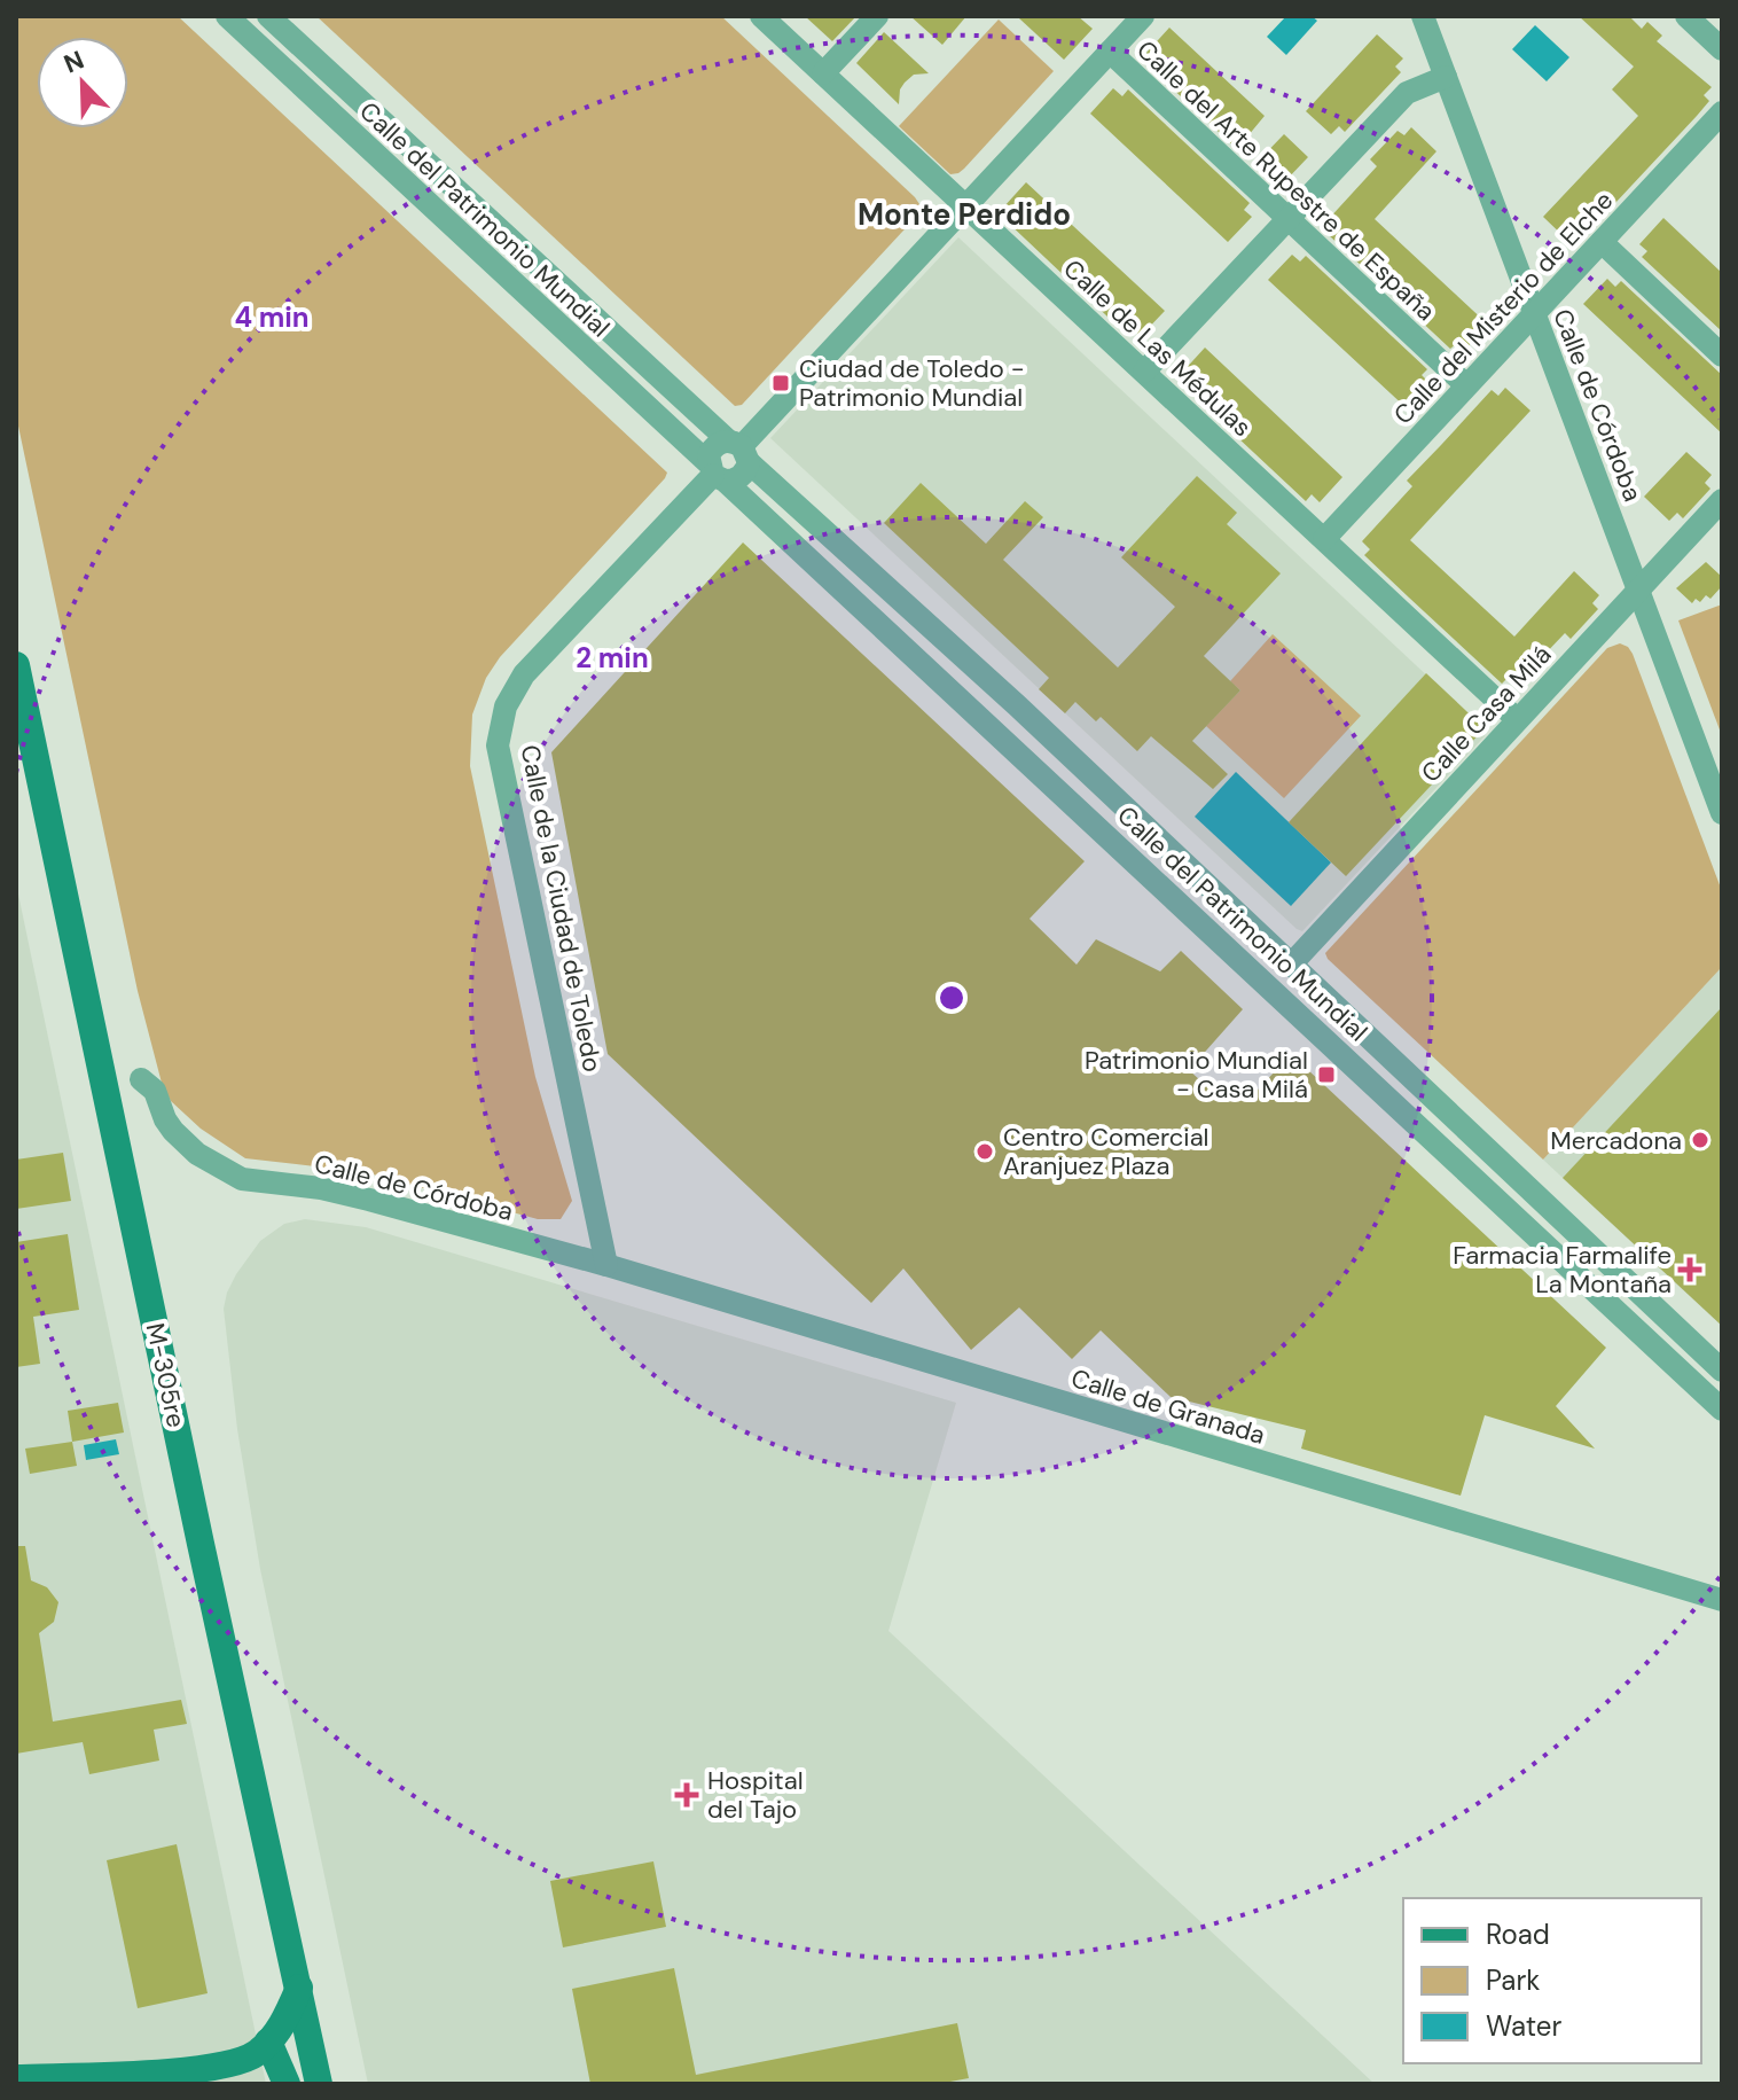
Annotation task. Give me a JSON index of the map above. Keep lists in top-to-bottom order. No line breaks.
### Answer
{"streets":{"main road":["M-305re"],"street":["Calle del Arte Rupestre de España","Calle del Patrimonio Mundial","Calle del Misterio de Elche","Calle de Las Médulas","Calle de Córdoba","Calle Casa Milá","Calle de la Ciudad de Toledo","Calle de Granada"]},"crossings":[["Calle del Arte Rupestre de España","Calle del Misterio de Elche"],["Calle del Patrimonio Mundial","Calle Casa Milá"],["Calle del Patrimonio Mundial","Calle de la Ciudad de Toledo"],["Calle del Misterio de Elche","Calle de Las Médulas"],["Calle del Misterio de Elche","Calle de Córdoba"],["Calle de Las Médulas","Calle Casa Milá"],["Calle de Córdoba","Calle Casa Milá"],["Calle de Córdoba","Calle de la Ciudad de Toledo"],["Calle de Córdoba","Calle de Granada"],["Calle de la Ciudad de Toledo","Calle de Granada"]],"districts":["Monte Perdido"],"places":{"transit":["Ciudad de Toledo - Patrimonio Mundial","Patrimonio Mundial - Casa Milá"],"other":["Mercadona","Centro Comercial Aranjuez Plaza"],"health":["Farmacia Farmalife La Montaña","Hospital del Tajo"]},"legend":["Road","Park","Water"],"north":"top left","rings":["4 min","2 min"]}
